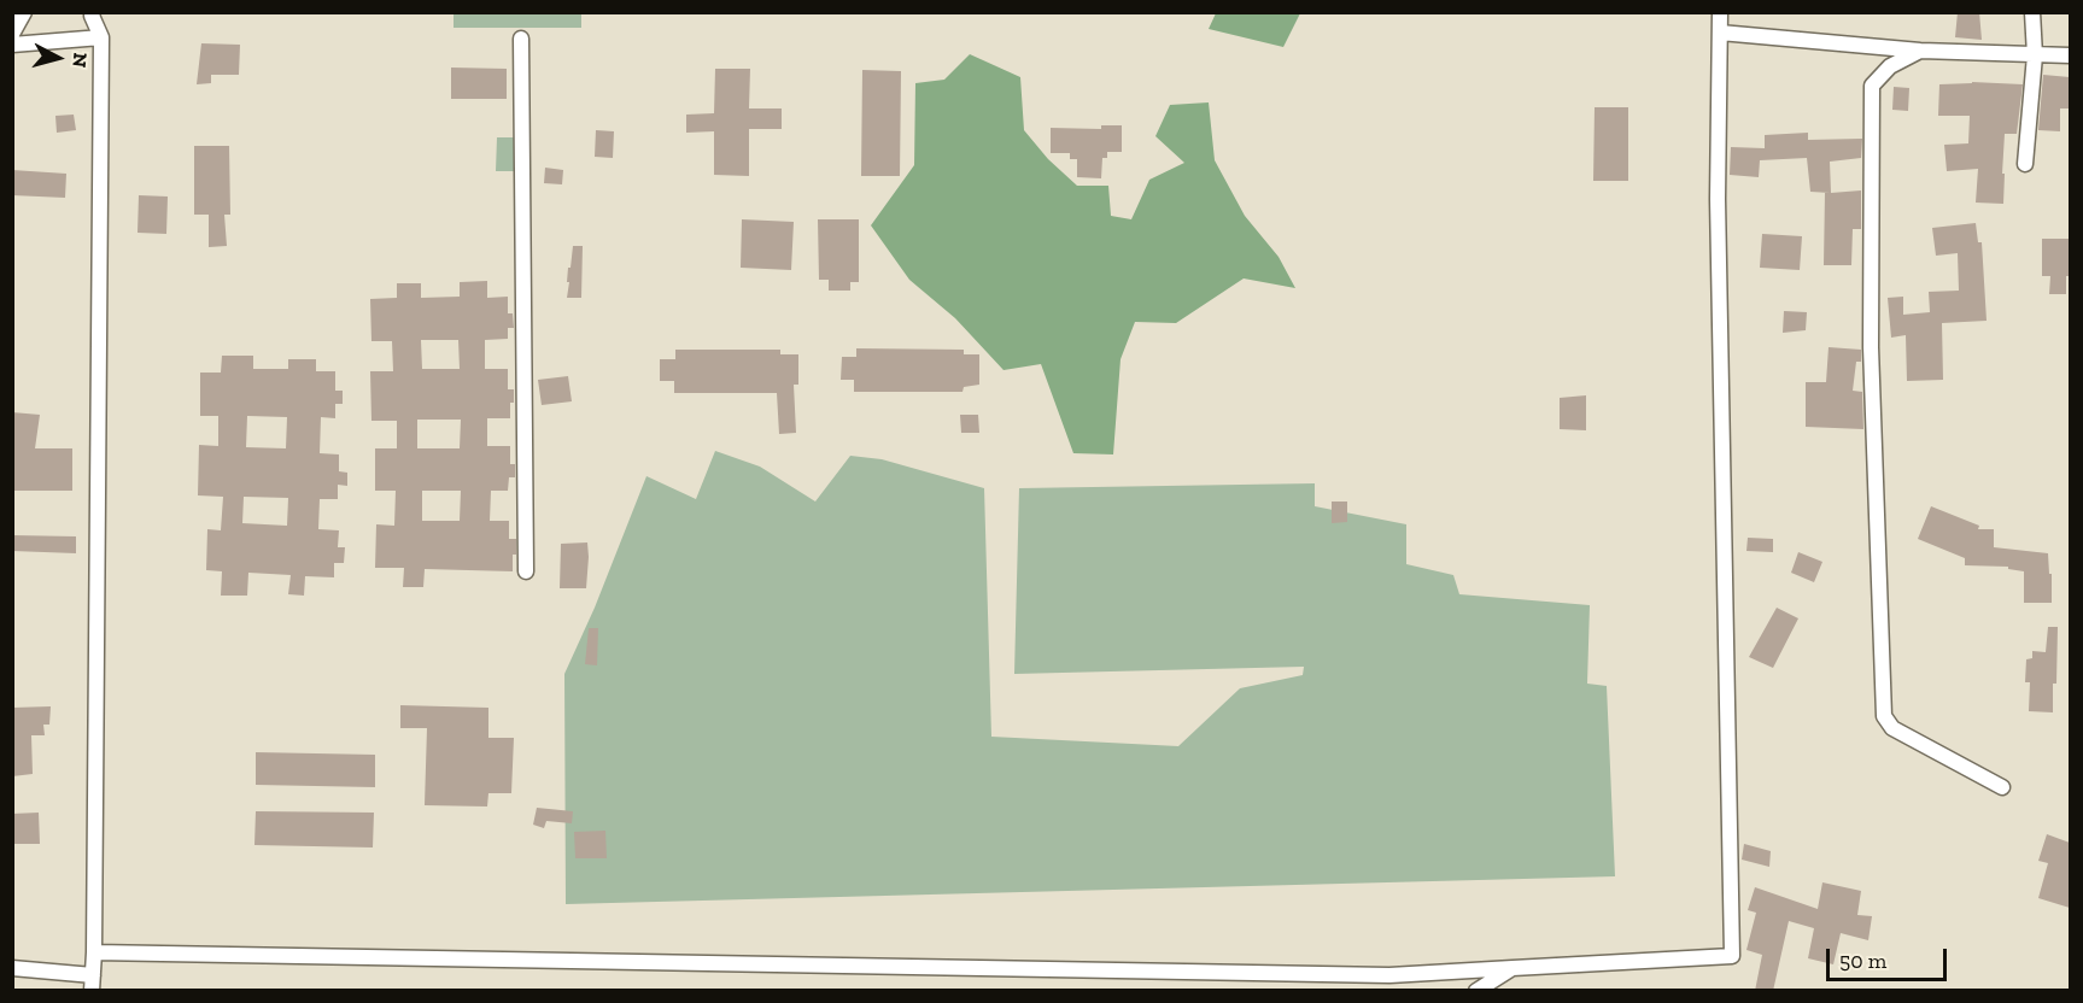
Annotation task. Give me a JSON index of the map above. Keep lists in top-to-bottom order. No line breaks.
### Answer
{"scale_bar":"50 m","north":"right"}
